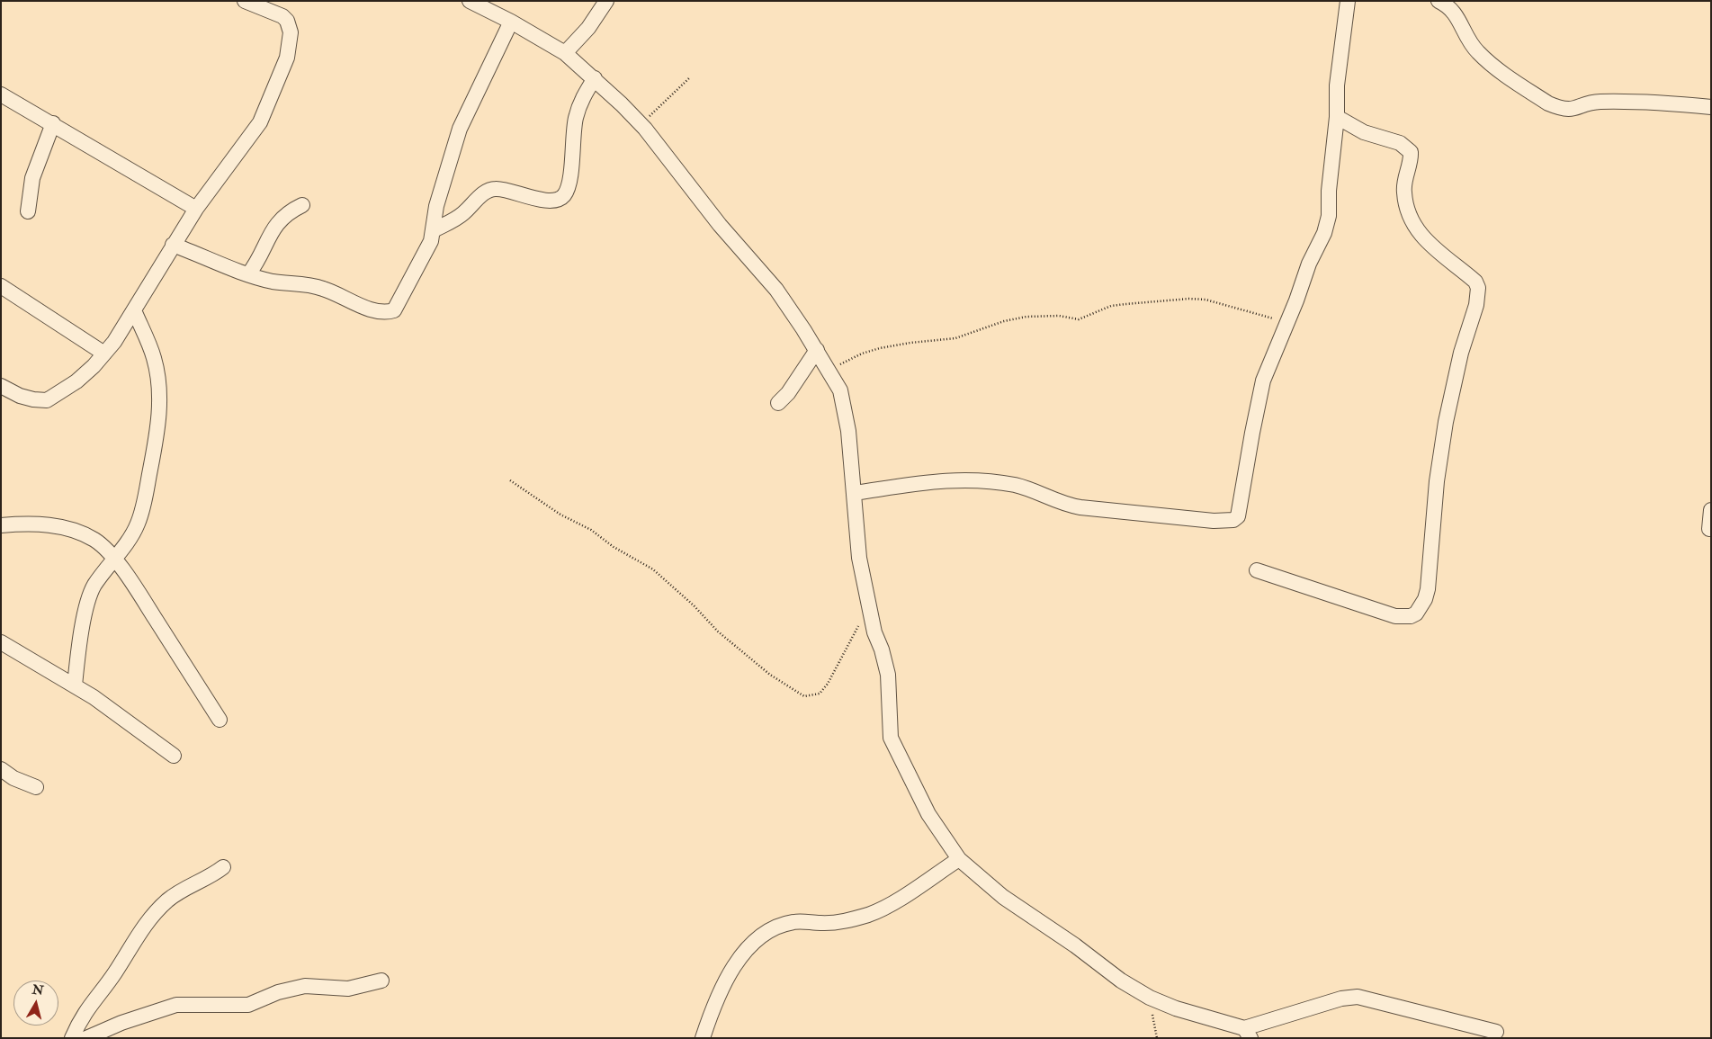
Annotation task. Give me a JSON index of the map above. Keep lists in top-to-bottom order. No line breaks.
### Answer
{"north":"top"}
